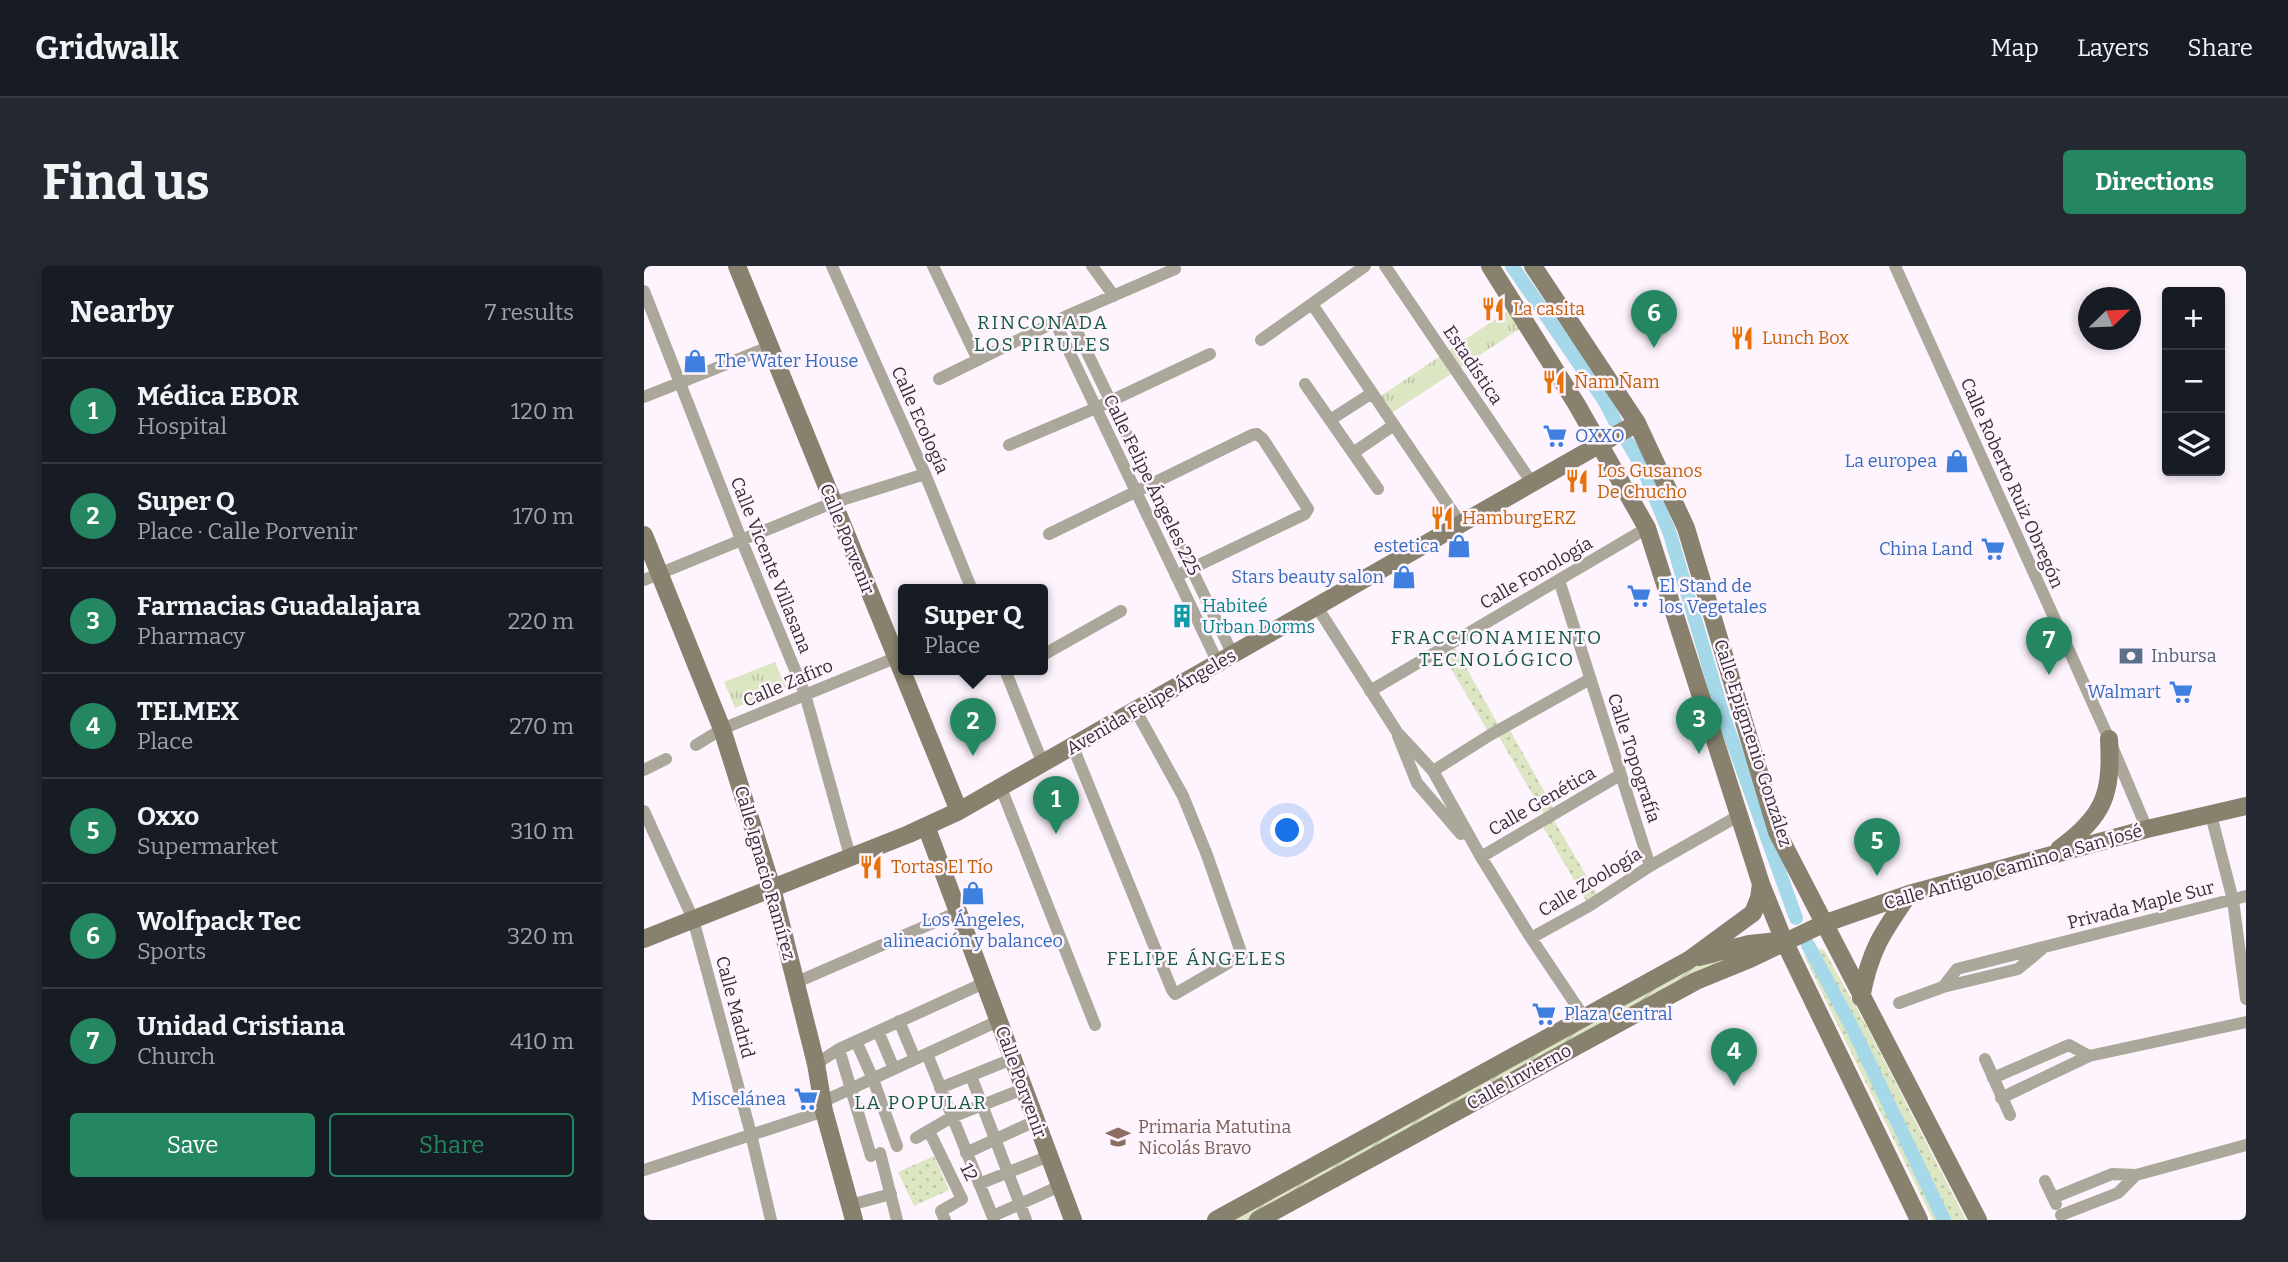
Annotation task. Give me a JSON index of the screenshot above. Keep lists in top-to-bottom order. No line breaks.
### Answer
{"streets":{"street":["Estadística","Calle Ecología","Calle Roberto Ruiz Obregón","Calle Felipe Ángeles 225","Calle Porvenir","Calle Vicente Villasana","Calle Fonología","Calle Zafiro","Avenida Felipe Ángeles","Calle Epigmenio González","Calle Topografía","Calle Genética","Calle Antiguo Camino a San José","Calle Ignacio Ramírez","Calle Zoología","Privada Maple Sur","Calle Madrid","Calle Invierno","12"]},"crossings":[["Estadística","Avenida Felipe Ángeles"],["Calle Roberto Ruiz Obregón","Calle Antiguo Camino a San José"],["Calle Felipe Ángeles 225","Avenida Felipe Ángeles"],["Calle Porvenir","Calle Zafiro"],["Calle Porvenir","Avenida Felipe Ángeles"],["Calle Vicente Villasana","Calle Zafiro"],["Calle Vicente Villasana","Avenida Felipe Ángeles"],["Calle Fonología","Calle Epigmenio González"],["Calle Fonología","Calle Topografía"],["Calle Zafiro","Calle Ignacio Ramírez"],["Avenida Felipe Ángeles","Calle Epigmenio González"],["Avenida Felipe Ángeles","Calle Ignacio Ramírez"],["Avenida Felipe Ángeles","Calle Madrid"],["Calle Epigmenio González","Calle Antiguo Camino a San José"],["Calle Epigmenio González","Calle Zoología"],["Calle Epigmenio González","Calle Invierno"],["Calle Topografía","Calle Genética"],["Calle Topografía","Calle Zoología"],["Calle Antiguo Camino a San José","Calle Invierno"]],"districts":["RINCONADA LOS PIRULES","FRACCIONAMIENTO TECNOLÓGICO","FELIPE ÁNGELES","LA POPULAR"],"places":{"restaurant":["La casita","Lunch Box","Ñam Ñam","Los Gusanos De Chucho","HamburgERZ","Tortas El Tío"],"shop":["The Water House","La europea","estetica","Stars beauty salon","Los Ángeles, alineación y balanceo"],"supermarket":["OXXO","China Land","El Stand de los Vegetales","Walmart","Plaza Central","Miscelánea"],"building":["Habiteé Urban Dorms"],"bank":["Inbursa"],"school or university":["Primaria Matutina Nicolás Bravo"]},"north":"top right","page":{"header":"Gridwalk","nav":["Map","Layers","Share"],"buttons":["Directions",["Save","Share"]],"title":"Find us","heading":["Nearby","7 results"],"map_buttons":["+","−"],"pins":["6","7","3","2","1","5","4"],"list":[{"mark":"1","name":"Médica EBOR","note":"Hospital","value":"120 m"},{"mark":"2","name":"Super Q","note":"Place · Calle Porvenir","value":"170 m"},{"mark":"3","name":"Farmacias Guadalajara","note":"Pharmacy","value":"220 m"},{"mark":"4","name":"TELMEX","note":"Place","value":"270 m"},{"mark":"5","name":"Oxxo","note":"Supermarket","value":"310 m"},{"mark":"6","name":"Wolfpack Tec","note":"Sports","value":"320 m"},{"mark":"7","name":"Unidad Cristiana","note":"Church","value":"410 m"}],"popup":["Super Q","Place"]}}
